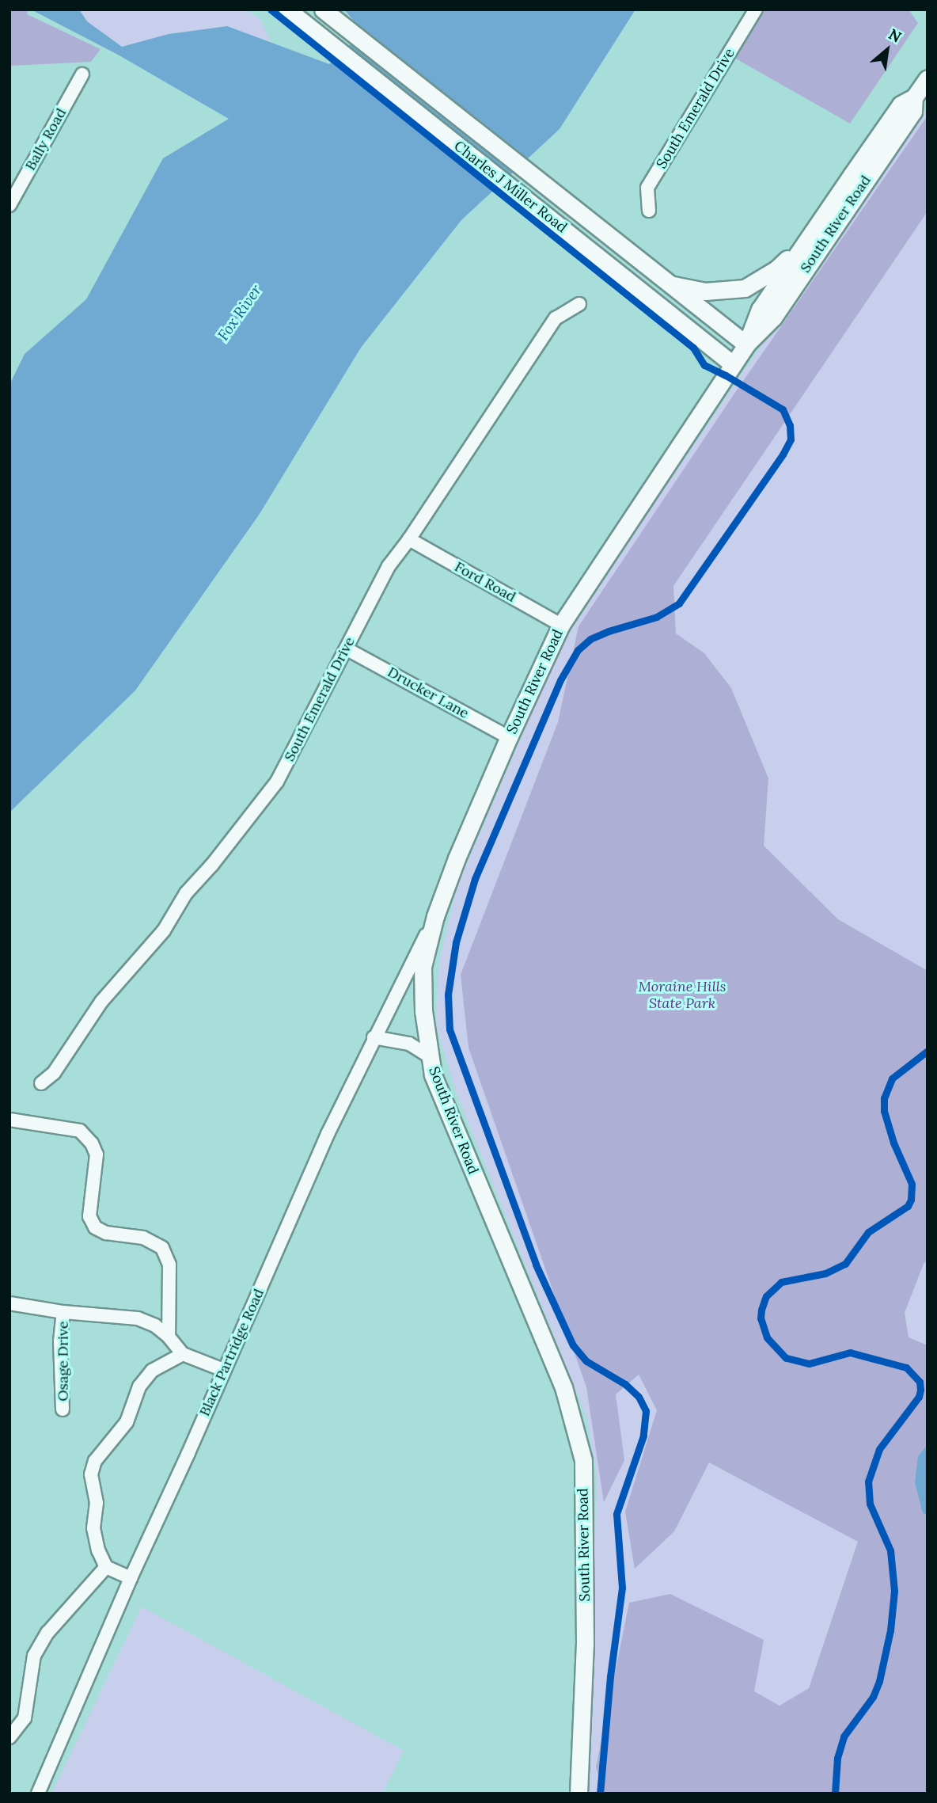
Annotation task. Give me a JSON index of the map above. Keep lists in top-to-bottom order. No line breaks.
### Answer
{"streets":{"street":["South Emerald Drive","Bally Road","Charles J Miller Road","South River Road","Ford Road","Drucker Lane","Black Partridge Road","Osage Drive"]},"crossings":[["South Emerald Drive","Ford Road"],["South Emerald Drive","Drucker Lane"],["Charles J Miller Road","South River Road"],["South River Road","Ford Road"],["South River Road","Drucker Lane"],["South River Road","Black Partridge Road"]],"water":["Fox River"],"parks":["Moraine Hills State Park"],"north":"top right"}
